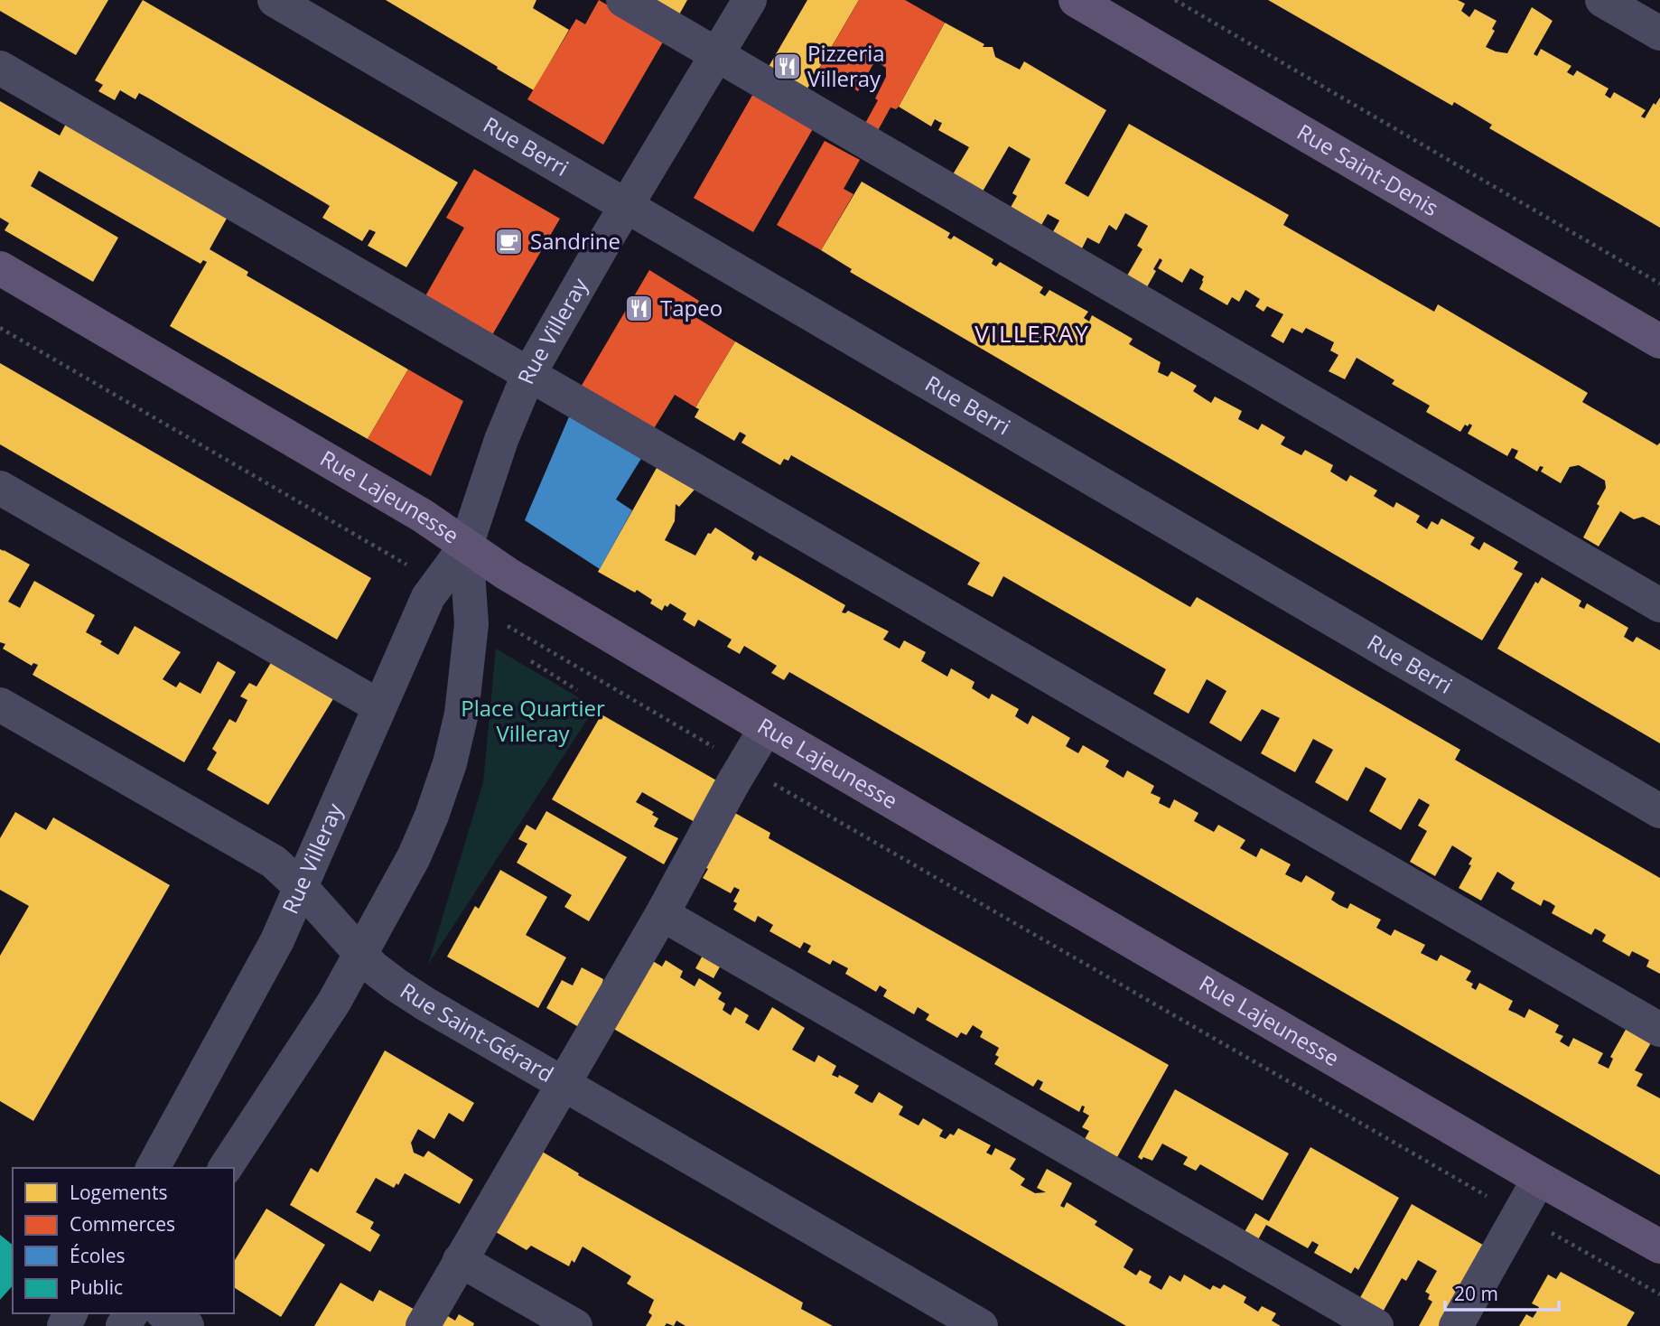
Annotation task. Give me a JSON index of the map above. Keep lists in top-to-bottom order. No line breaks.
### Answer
{"streets":{"main road":["Rue Saint-Denis","Rue Lajeunesse"],"street":["Rue Berri","Rue Villeray","Rue Saint-Gérard"]},"crossings":[["Rue Berri","Rue Villeray"],["Rue Villeray","Rue Lajeunesse"],["Rue Villeray","Rue Saint-Gérard"]],"districts":["VILLERAY"],"parks":["Place Quartier Villeray"],"places":{"restaurant":["Pizzeria Villeray","Tapeo"],"cafe":["Sandrine"]},"legend":["Logements","Commerces","Écoles","Public"],"scale_bar":"20 m"}
